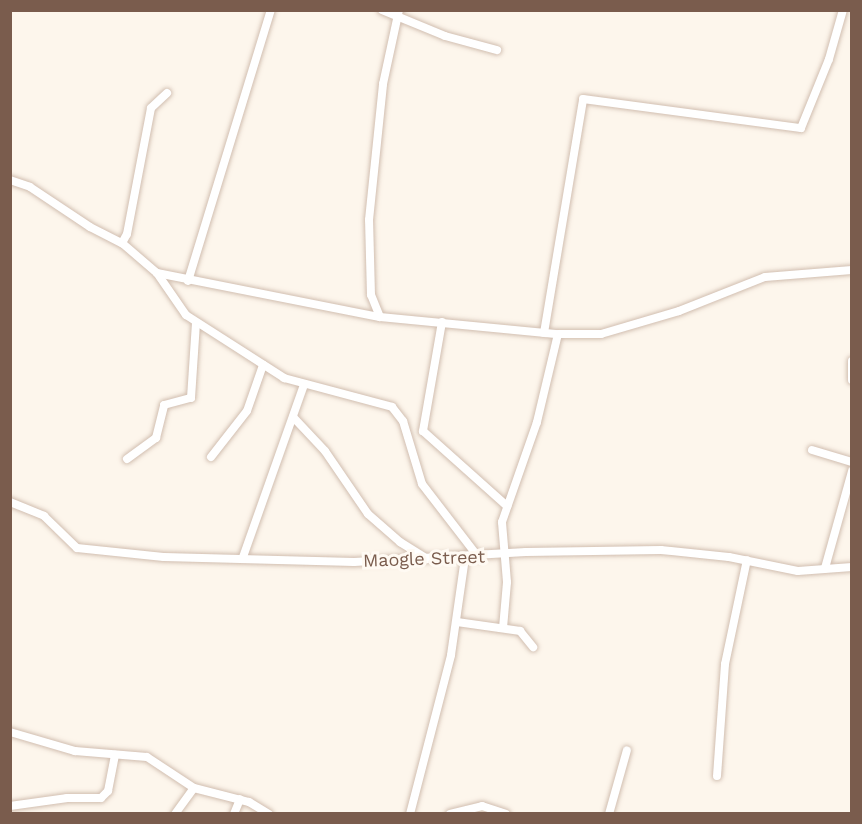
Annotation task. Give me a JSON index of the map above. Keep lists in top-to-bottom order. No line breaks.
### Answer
{"streets":{"street":["Maogle Street"]}}
